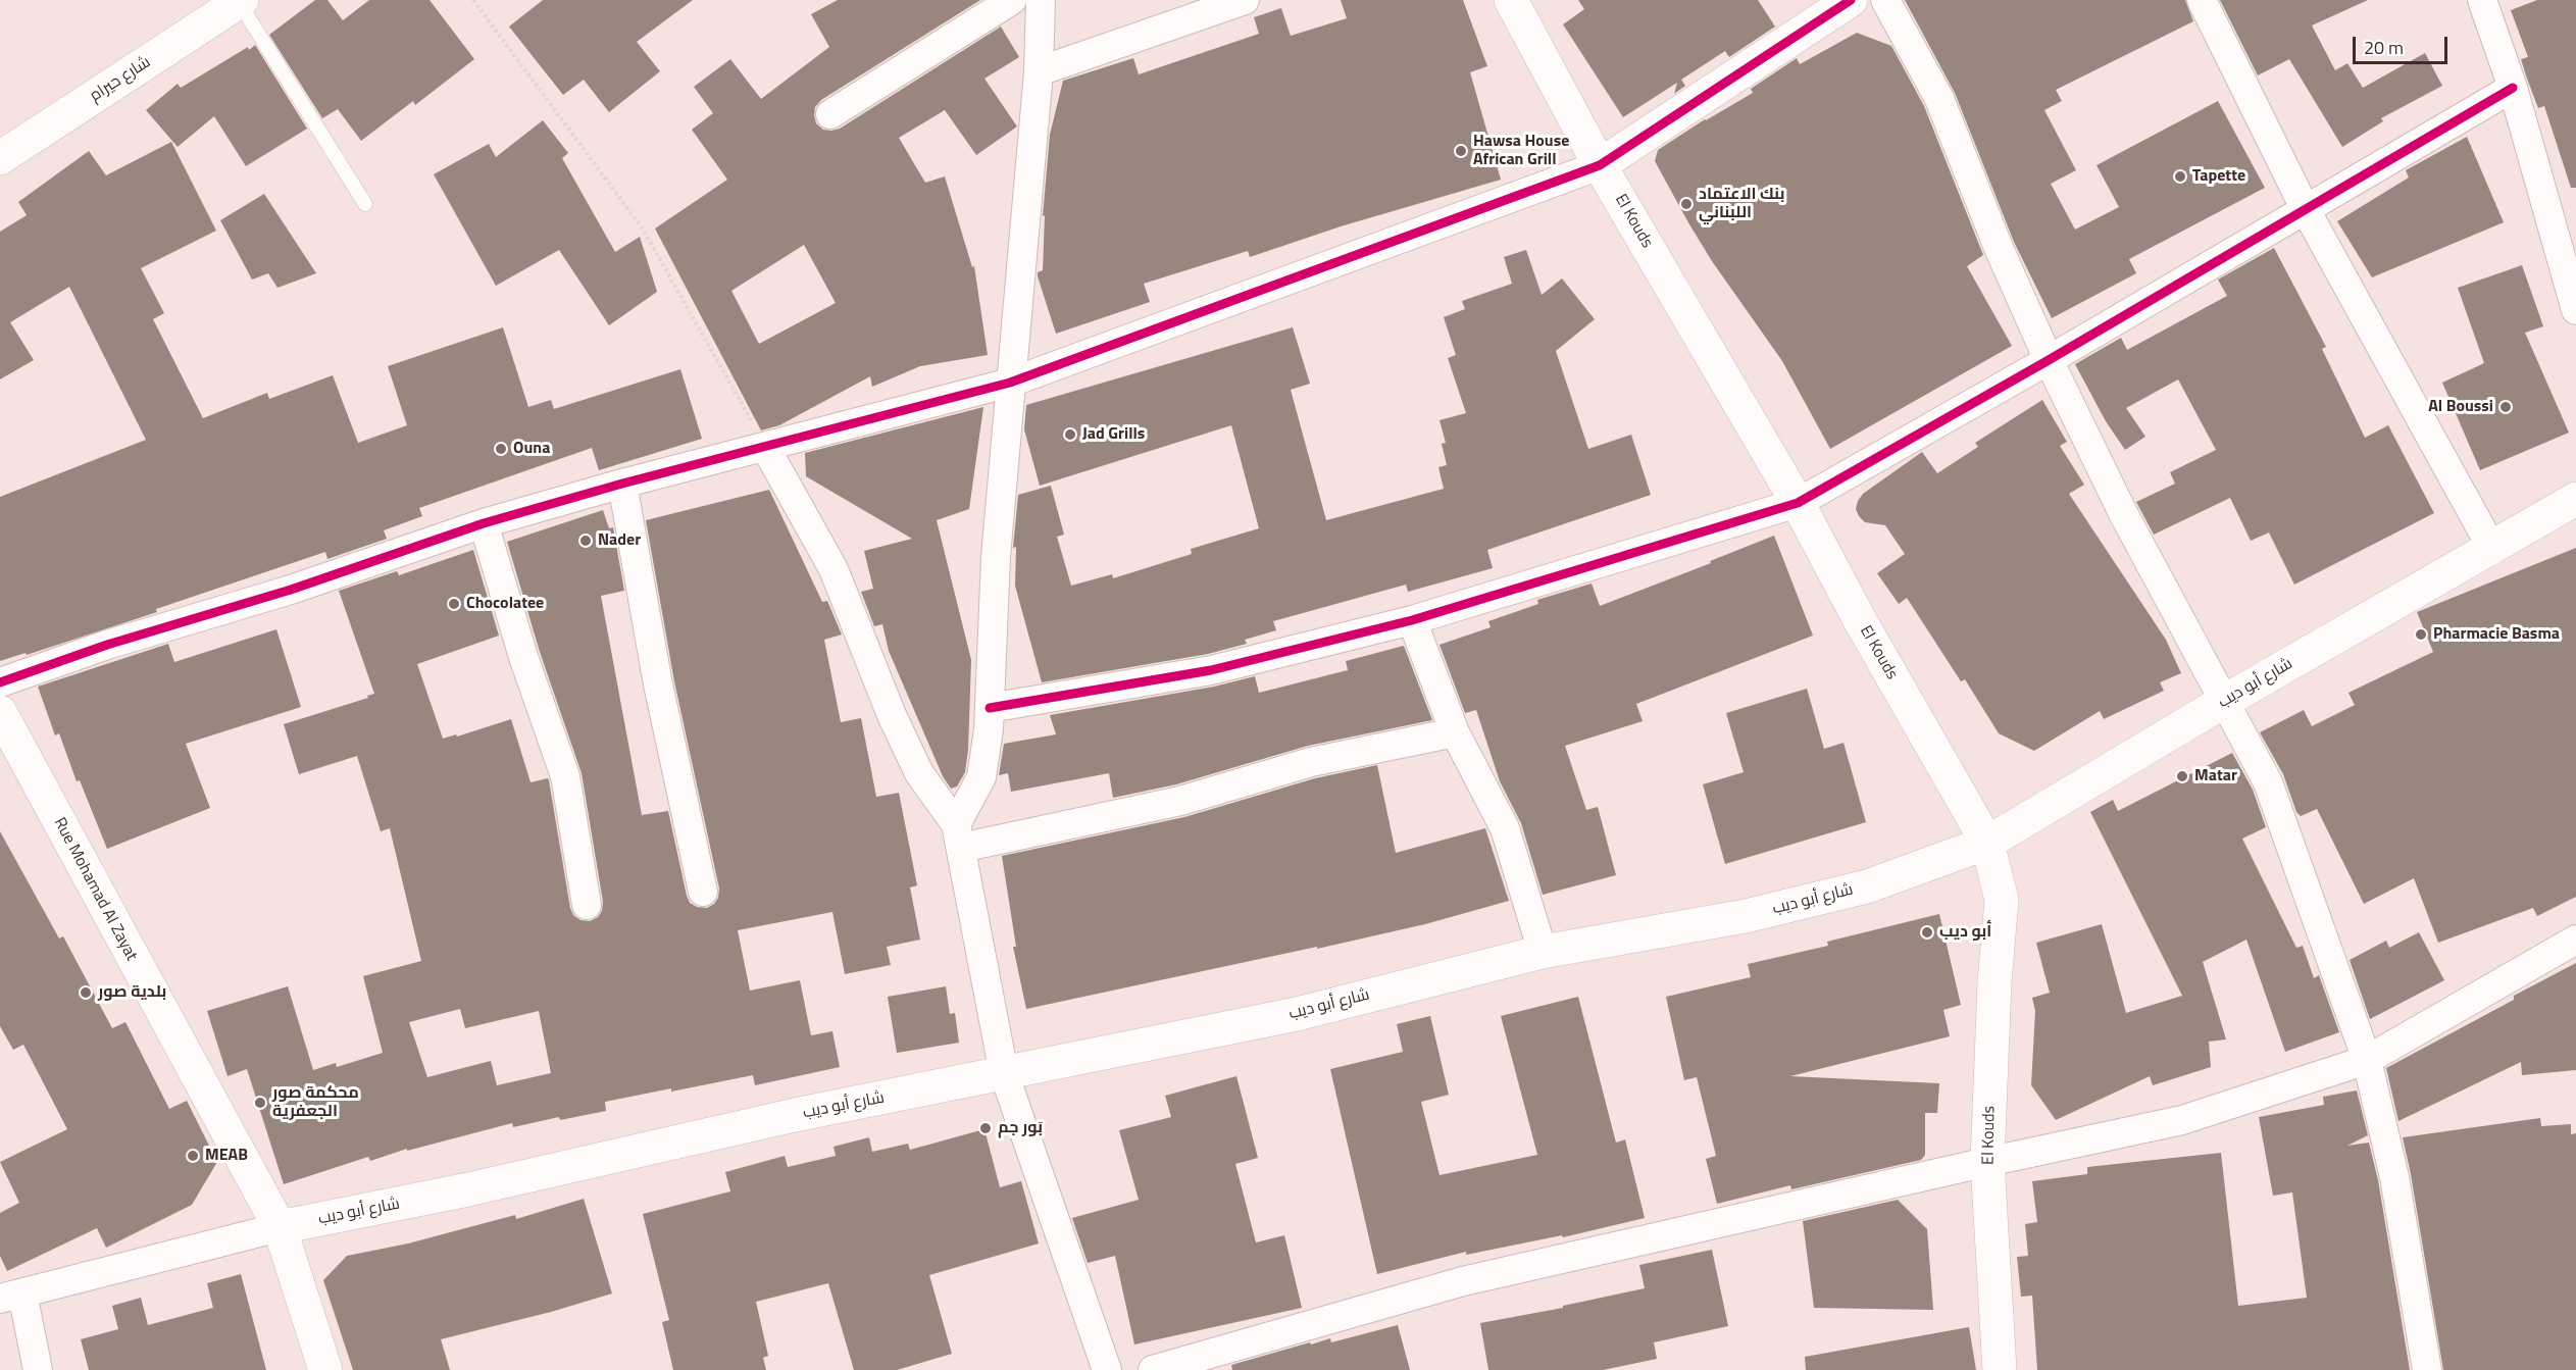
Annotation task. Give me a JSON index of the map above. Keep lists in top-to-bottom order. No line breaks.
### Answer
{"streets":{"main road":["شارع حيرام","El Kouds","شارع أبو ديب","Rue Mohamad Al Zayat"]},"crossings":[["El Kouds","شارع أبو ديب"],["شارع أبو ديب","Rue Mohamad Al Zayat"]],"places":["Hawsa House African Grill","Tapette","بنك الاعتماد اللبناني","Al Boussi","Jad Grills","Ouna","Nader","Chocolatee","Pharmacie Basma","Matar","أبو ديب","بلدية صور","محكمة صور الجعفرية","بَور جم","MEAB"],"scale_bar":"20 m"}
